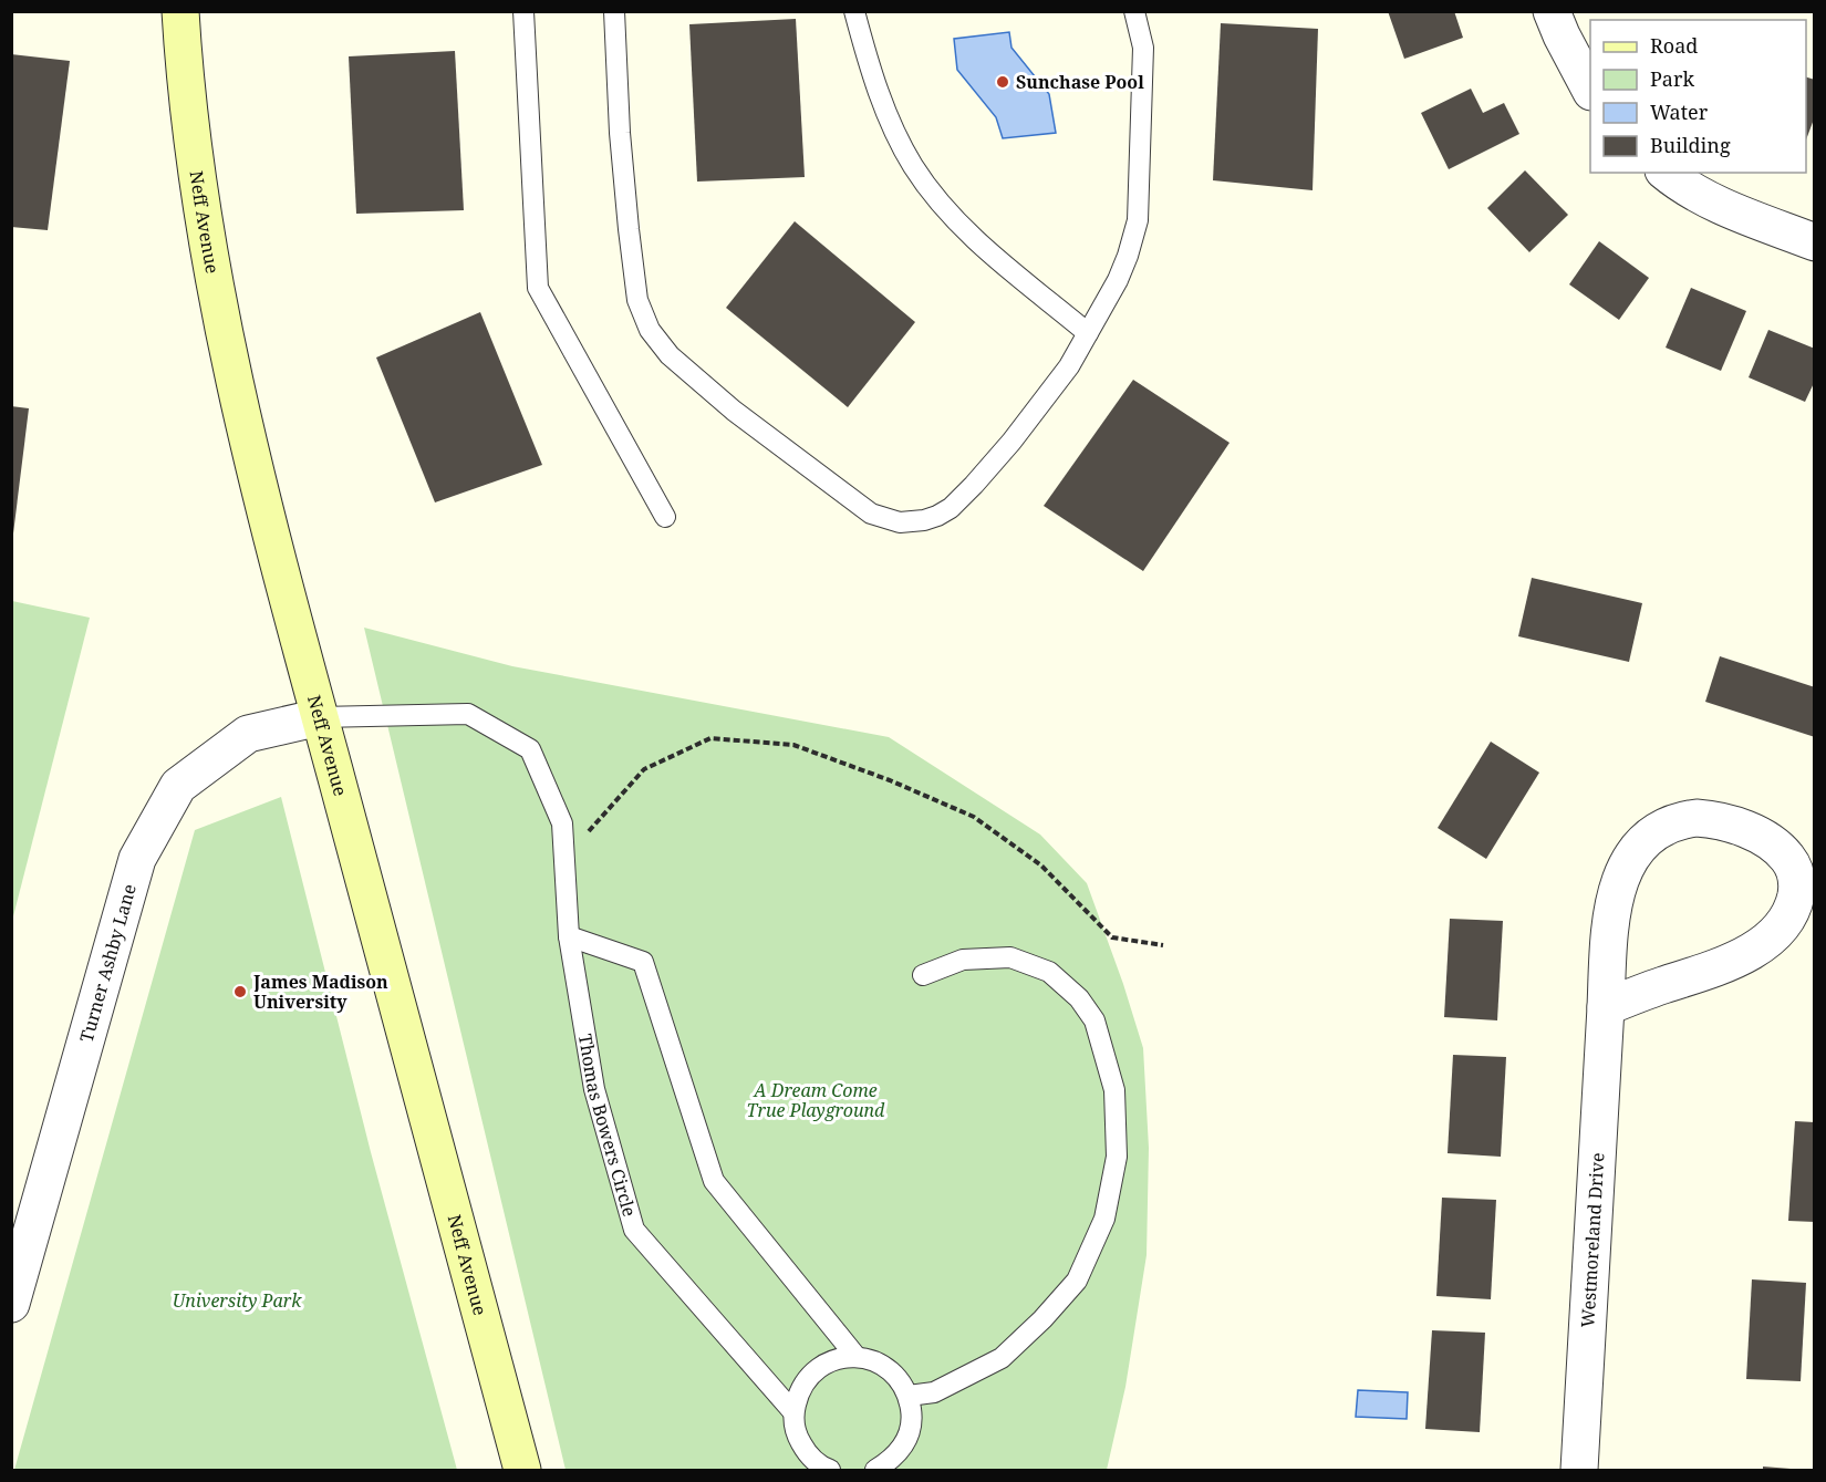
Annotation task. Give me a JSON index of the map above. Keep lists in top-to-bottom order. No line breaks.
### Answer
{"streets":{"main road":["Neff Avenue"],"street":["Turner Ashby Lane","Westmoreland Drive"],"lane":["Thomas Bowers Circle"]},"crossings":[["Neff Avenue","Turner Ashby Lane"],["Neff Avenue","Thomas Bowers Circle"],["Turner Ashby Lane","Thomas Bowers Circle"]],"parks":["A Dream Come True Playground","University Park"],"places":["Sunchase Pool","James Madison University"],"legend":["Road","Park","Water","Building"]}
